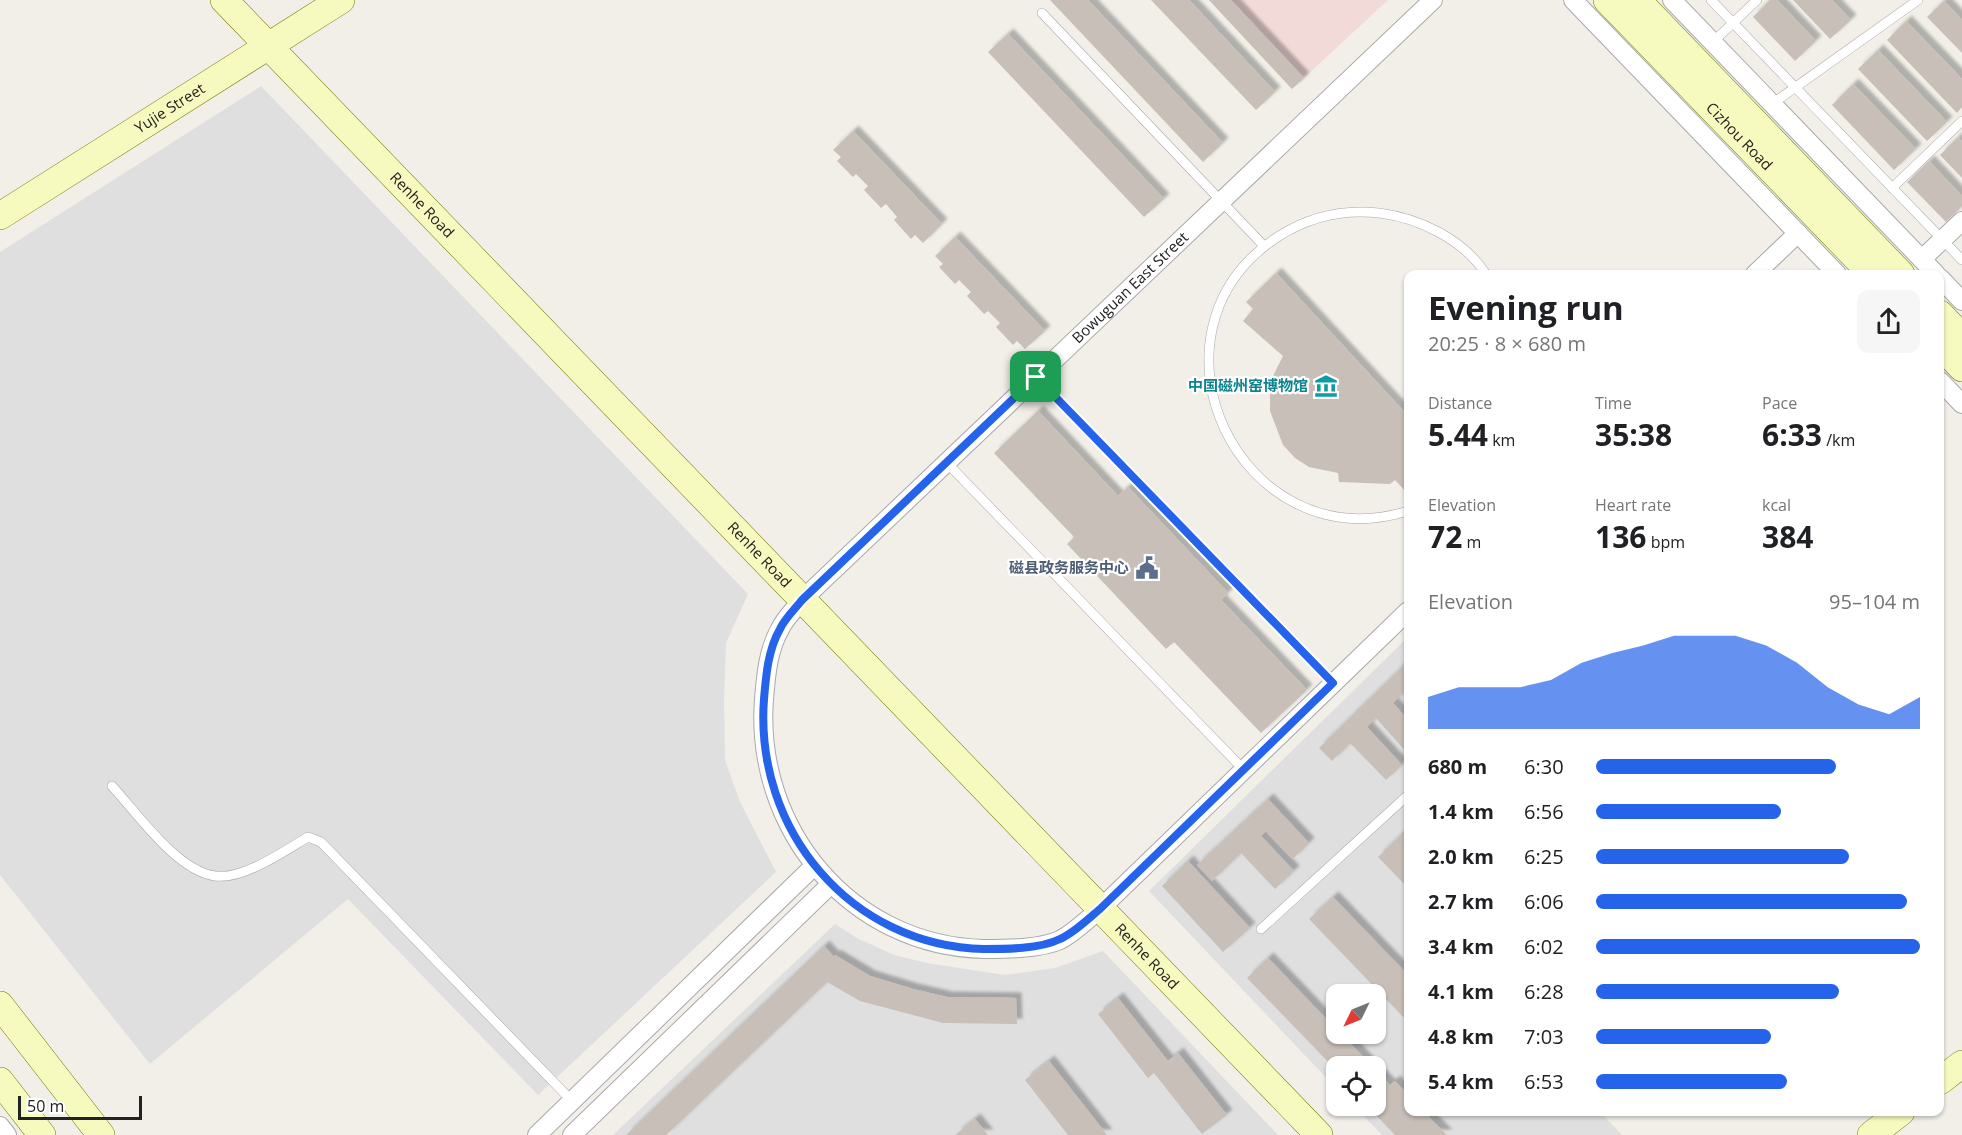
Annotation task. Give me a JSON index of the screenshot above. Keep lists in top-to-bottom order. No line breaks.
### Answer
{"streets":{"street":["Yujie Street","Cizhou Road","Renhe Road","Bowuguan East Street"]},"crossings":[["Yujie Street","Renhe Road"],["Renhe Road","Bowuguan East Street"]],"places":{"museum":["中国磁州窑博物馆"],"public building":["磁县政务服务中心"]},"scale_bar":"50 m","north":"bottom left","page":{"heading":["Evening run","20:25 · 8 × 680 m"],"stats":[["Distance","5.44 km"],["Time","35:38"],["Pace","6:33 /km"],["Elevation","72 m"],["Heart rate","136 bpm"],["kcal","384"]],"chart":["Elevation","95–104 m"],"list":[{"name":"680 m","note":"6:30"},{"name":"1.4 km","note":"6:56"},{"name":"2.0 km","note":"6:25"},{"name":"2.7 km","note":"6:06"},{"name":"3.4 km","note":"6:02"},{"name":"4.1 km","note":"6:28"},{"name":"4.8 km","note":"7:03"},{"name":"5.4 km","note":"6:53"}],"scale":"50 m"}}
